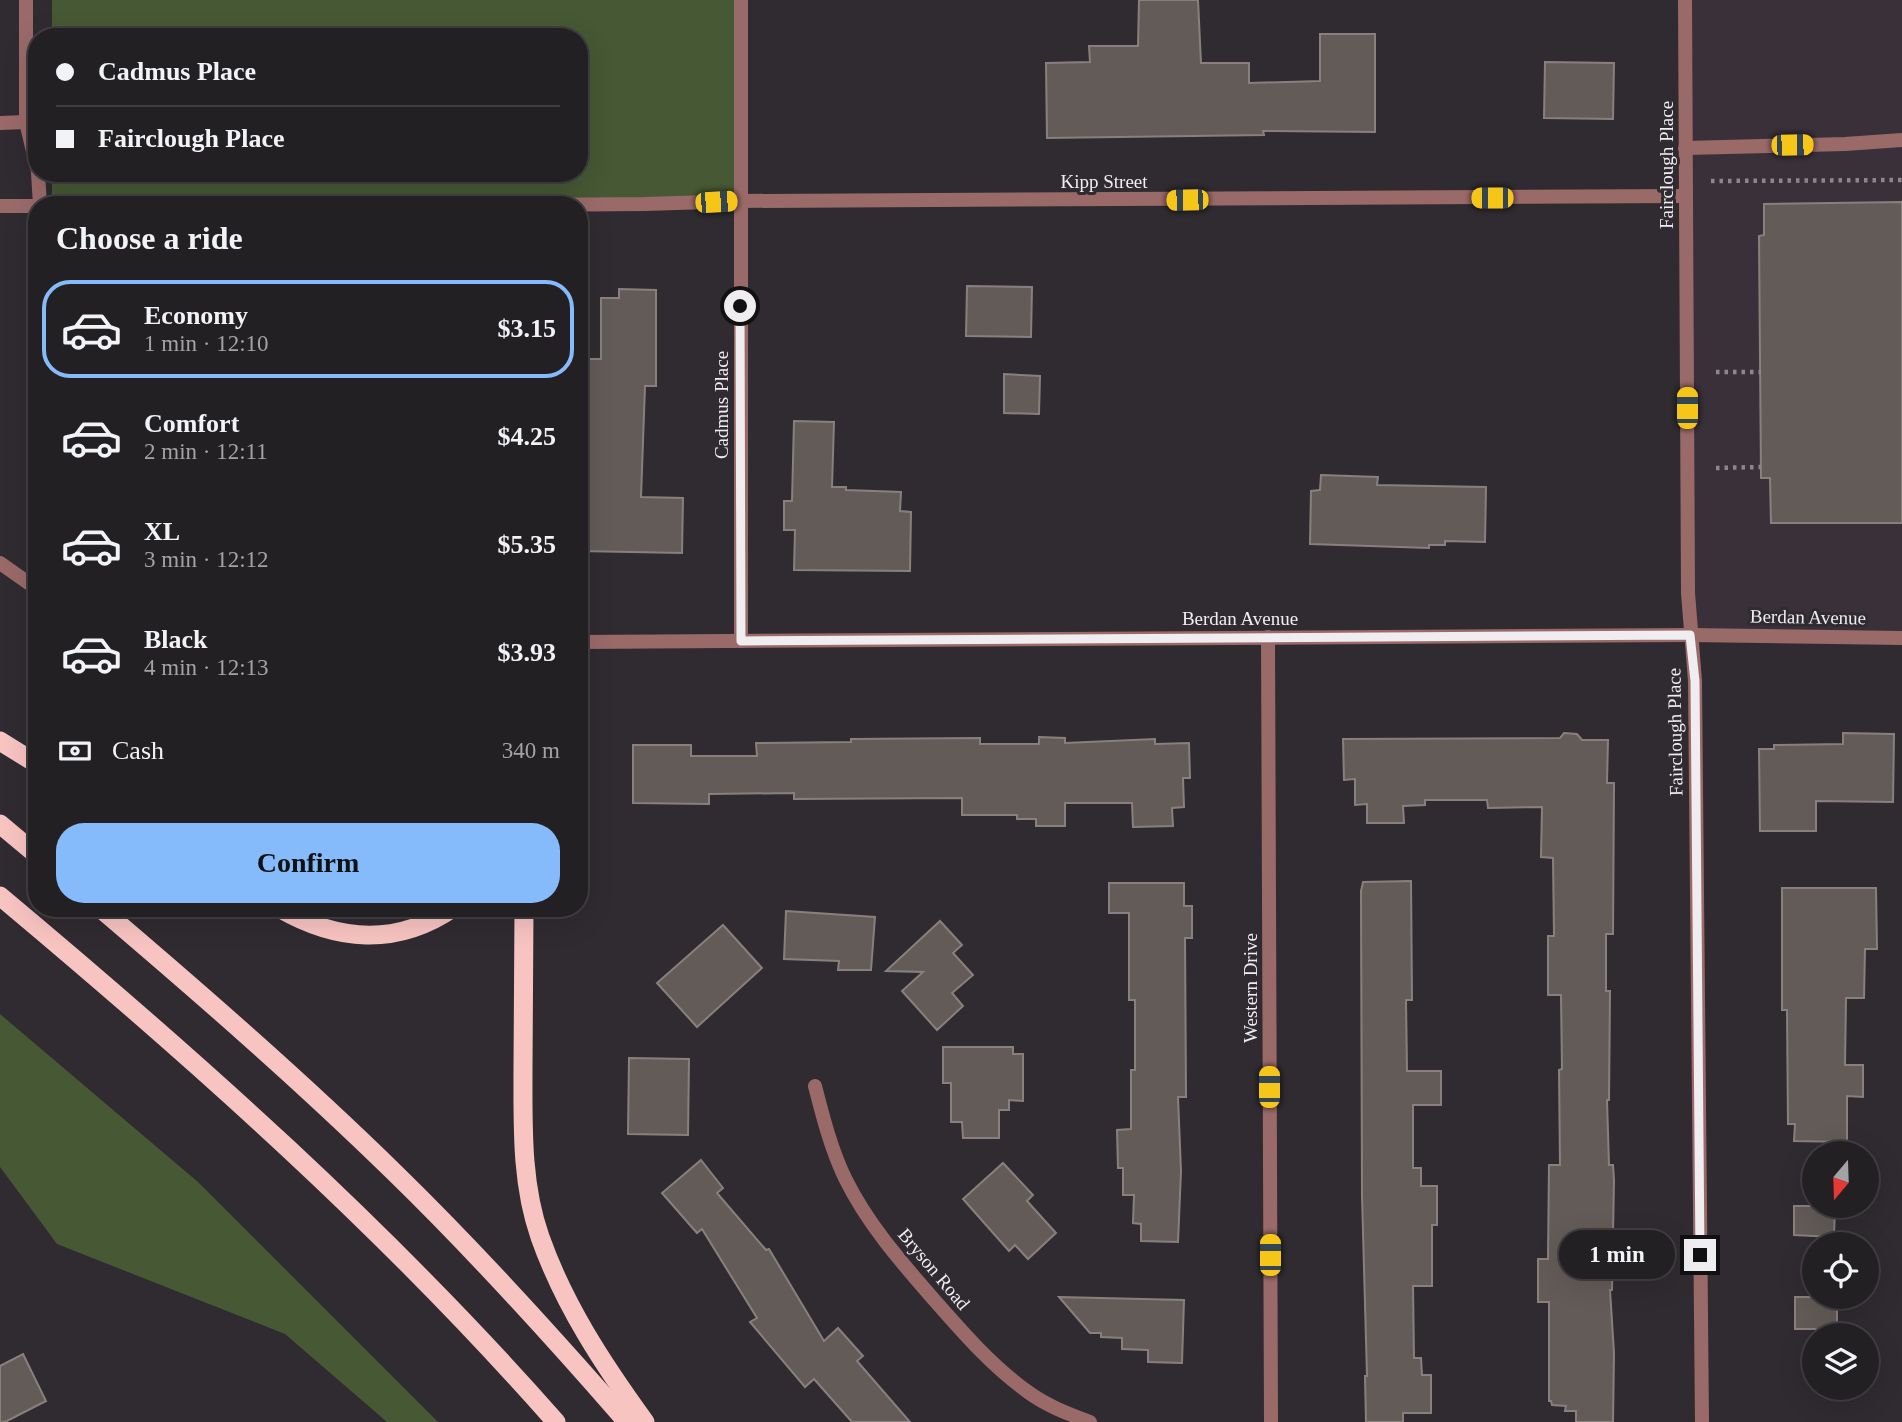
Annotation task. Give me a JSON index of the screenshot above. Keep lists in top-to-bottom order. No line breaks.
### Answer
{"streets":{"street":["Fairclough Place","Kipp Street","Cadmus Place","Berdan Avenue","Western Drive","Bryson Road"]},"crossings":[["Fairclough Place","Kipp Street"],["Fairclough Place","Berdan Avenue"],["Kipp Street","Cadmus Place"],["Cadmus Place","Berdan Avenue"],["Berdan Avenue","Western Drive"]],"north":"bottom","page":{"banner":["Cadmus Place","Fairclough Place"],"heading":"Choose a ride","list":[{"name":"Economy","note":"1 min · 12:10","value":"$3.15"},{"name":"Comfort","note":"2 min · 12:11","value":"$4.25"},{"name":"XL","note":"3 min · 12:12","value":"$5.35"},{"name":"Black","note":"4 min · 12:13","value":"$3.93"}],"pay":["Cash","340 m"],"buttons":"Confirm","bubble":"1 min"}}
